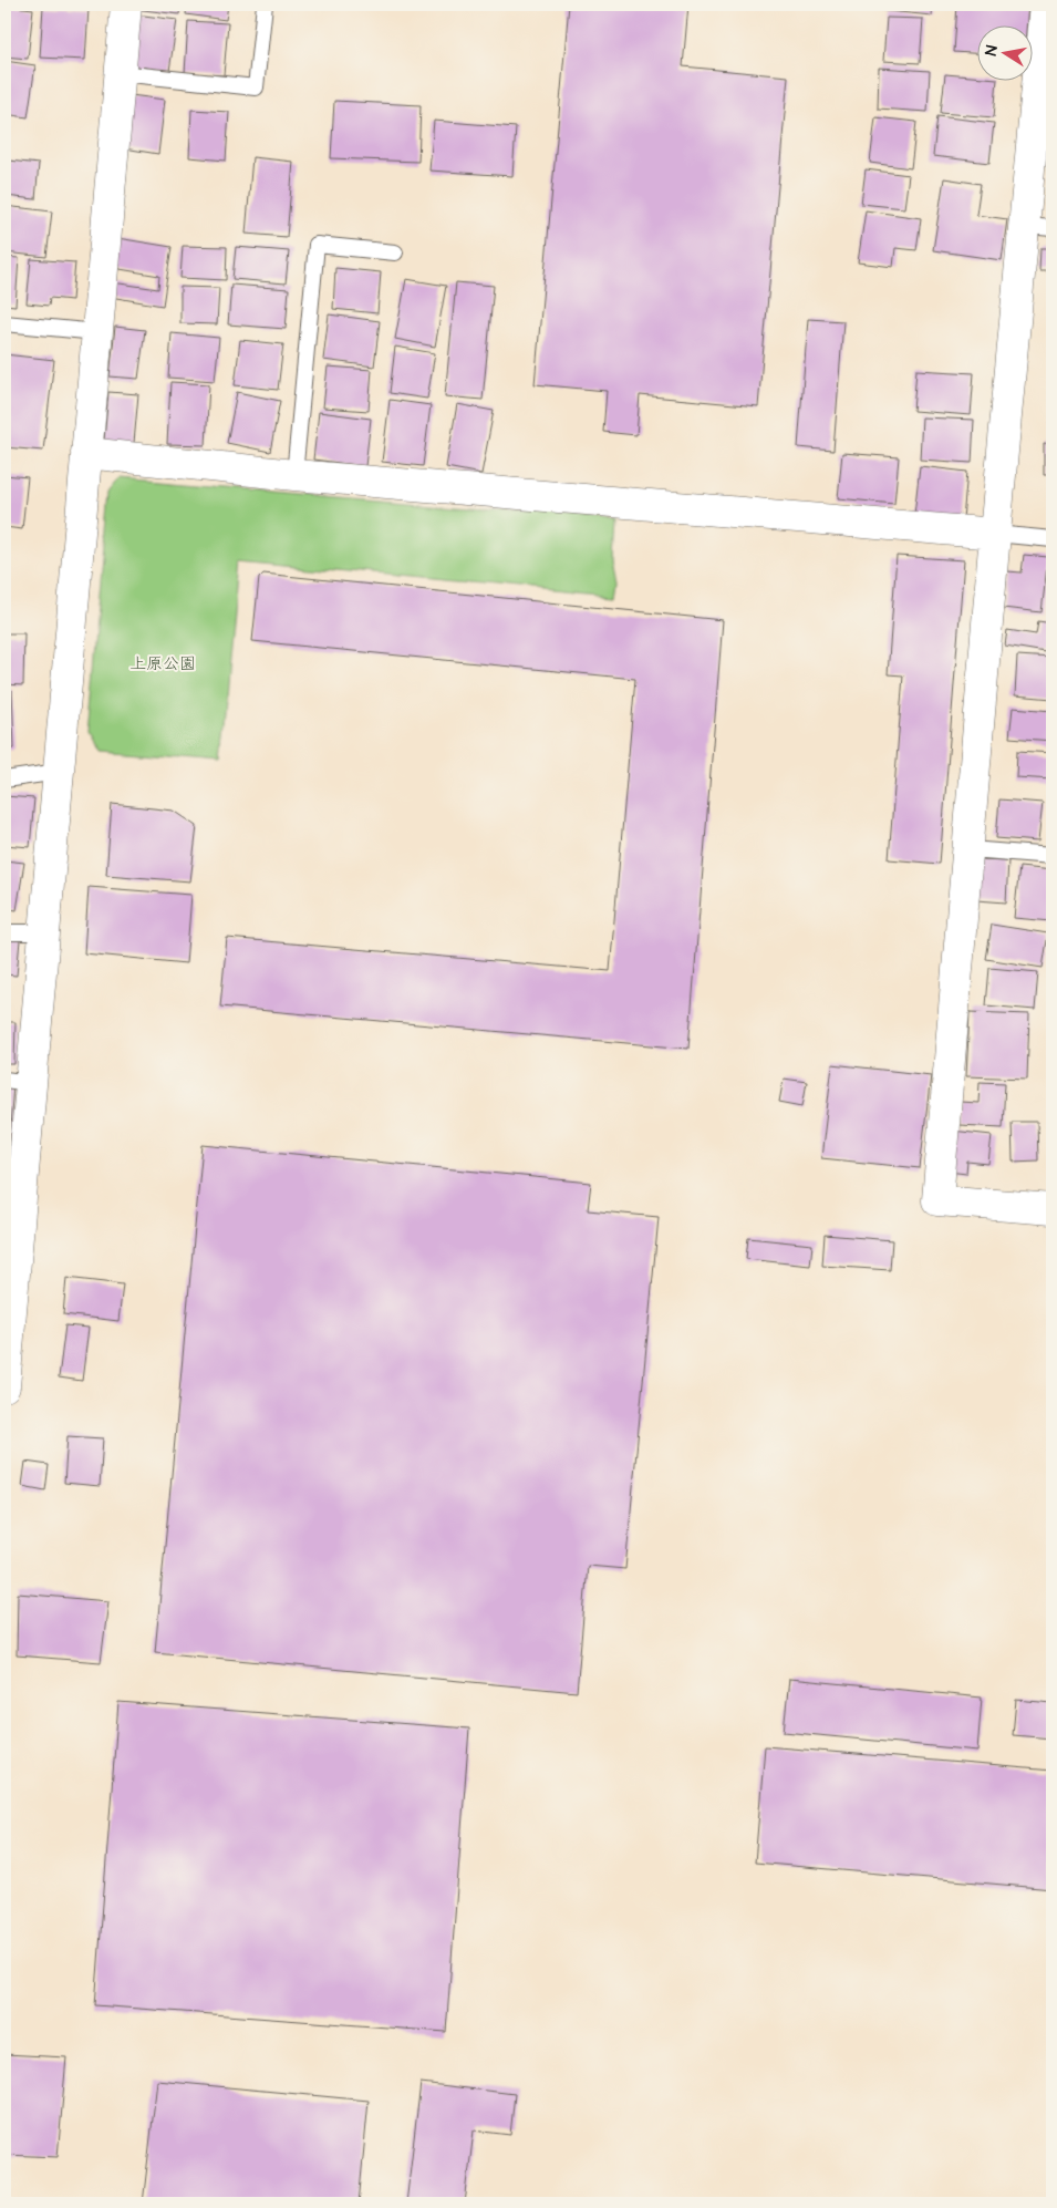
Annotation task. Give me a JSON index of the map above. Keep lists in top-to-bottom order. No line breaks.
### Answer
{"parks":["上原公園"],"north":"left"}
